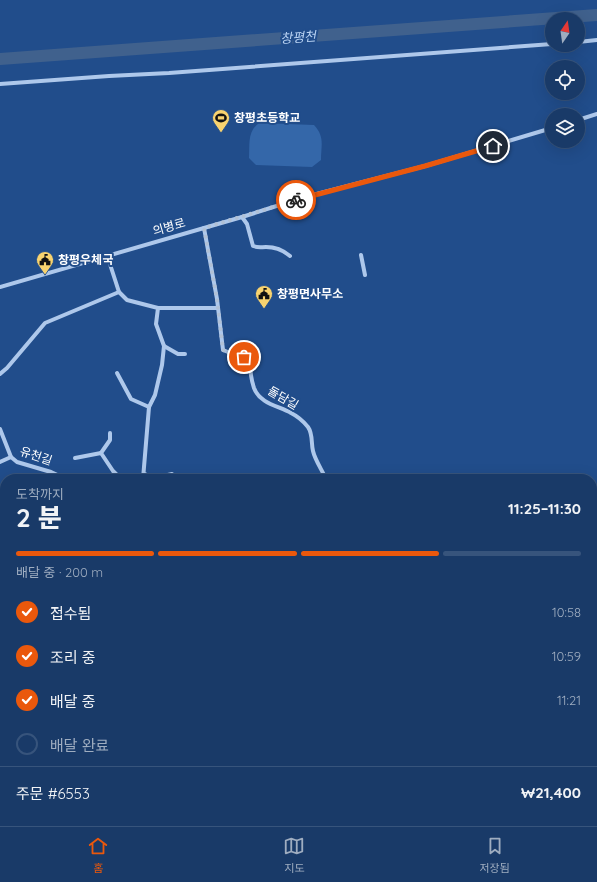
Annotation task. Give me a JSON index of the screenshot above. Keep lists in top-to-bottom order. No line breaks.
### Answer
{"streets":{"street":["의병로","돌담길","유천길"]},"crossings":[["의병로","돌담길"]],"water":["창평천"],"places":{"sports":["창평초등학교"],"public building":["창평우체국","창평면사무소"]},"north":"top","page":{"heading":["2 분","도착까지","11:25–11:30"],"panel":["주문 #6553","₩21,400"],"bar":"배달 중 · 200 m","list":[["접수됨","10:58"],["조리 중","10:59"],["배달 중","11:21"],"배달 완료"],"tabs":["홈","지도","저장됨"]}}
